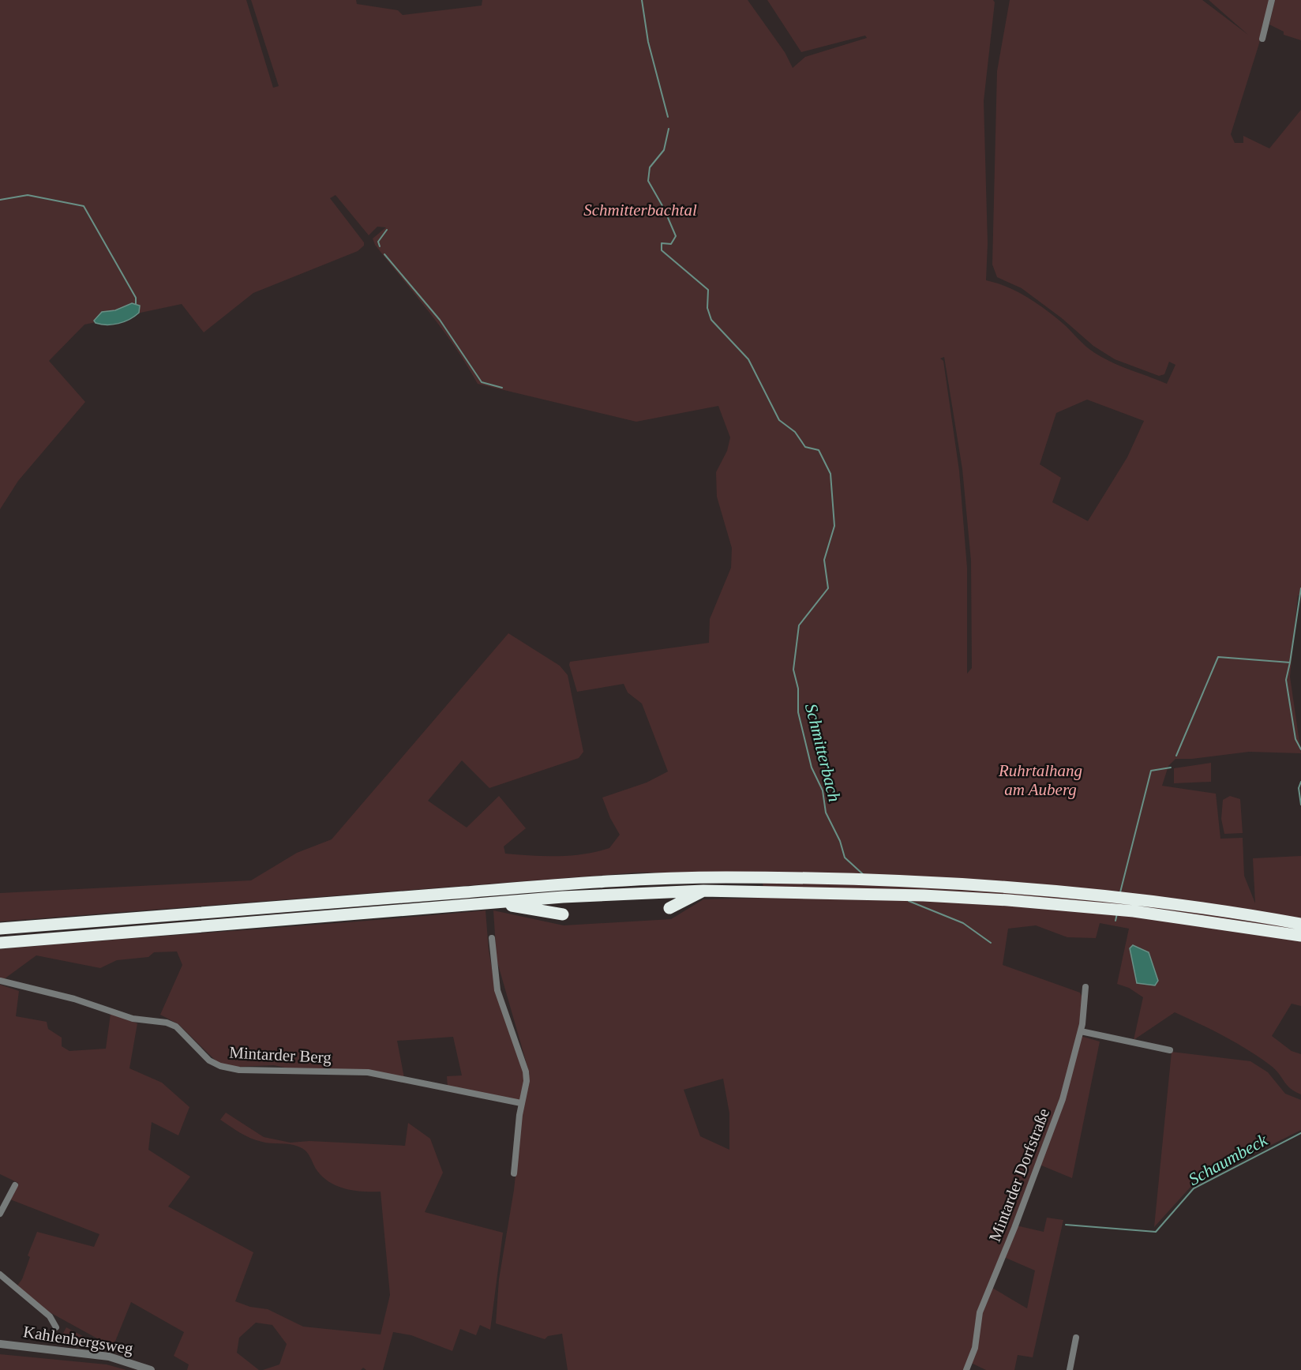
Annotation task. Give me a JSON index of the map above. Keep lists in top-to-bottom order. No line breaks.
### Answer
{"streets":{"street":["Mintarder Berg","Mintarder Dorfstraße","Kahlenbergsweg"]},"water":["Schmitterbach","Schaumbeck"],"parks":["Schmitterbachtal","Ruhrtalhang am Auberg"]}
